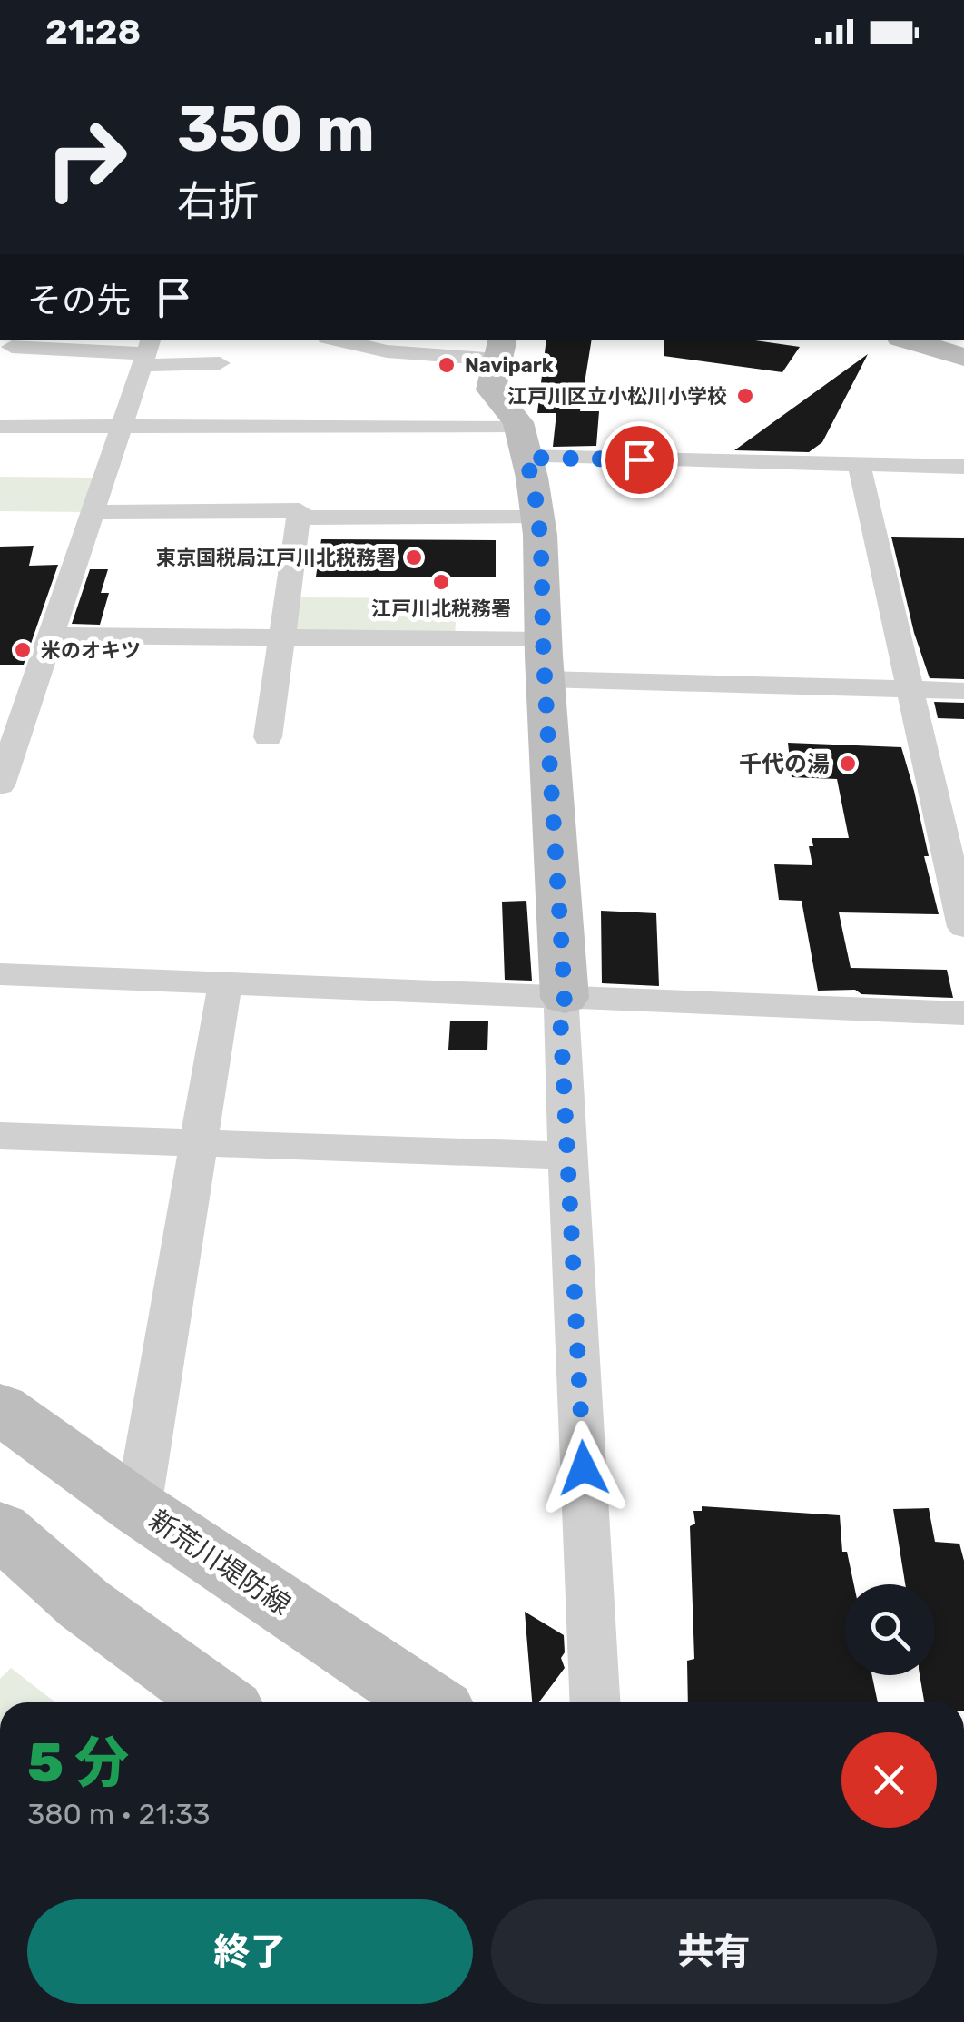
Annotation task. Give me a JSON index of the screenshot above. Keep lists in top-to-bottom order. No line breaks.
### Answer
{"streets":{"street":["新荒川堤防線"]},"places":["Navipark","江戸川区立小松川小学校","東京国税局江戸川北税務署","江戸川北税務署","米のオキツ","千代の湯"],"page":{"status":"21:28","turn":["350 m","右折"],"then":"その先","heading":["5 分","380 m · 21:33"],"buttons":["終了","共有"]}}
